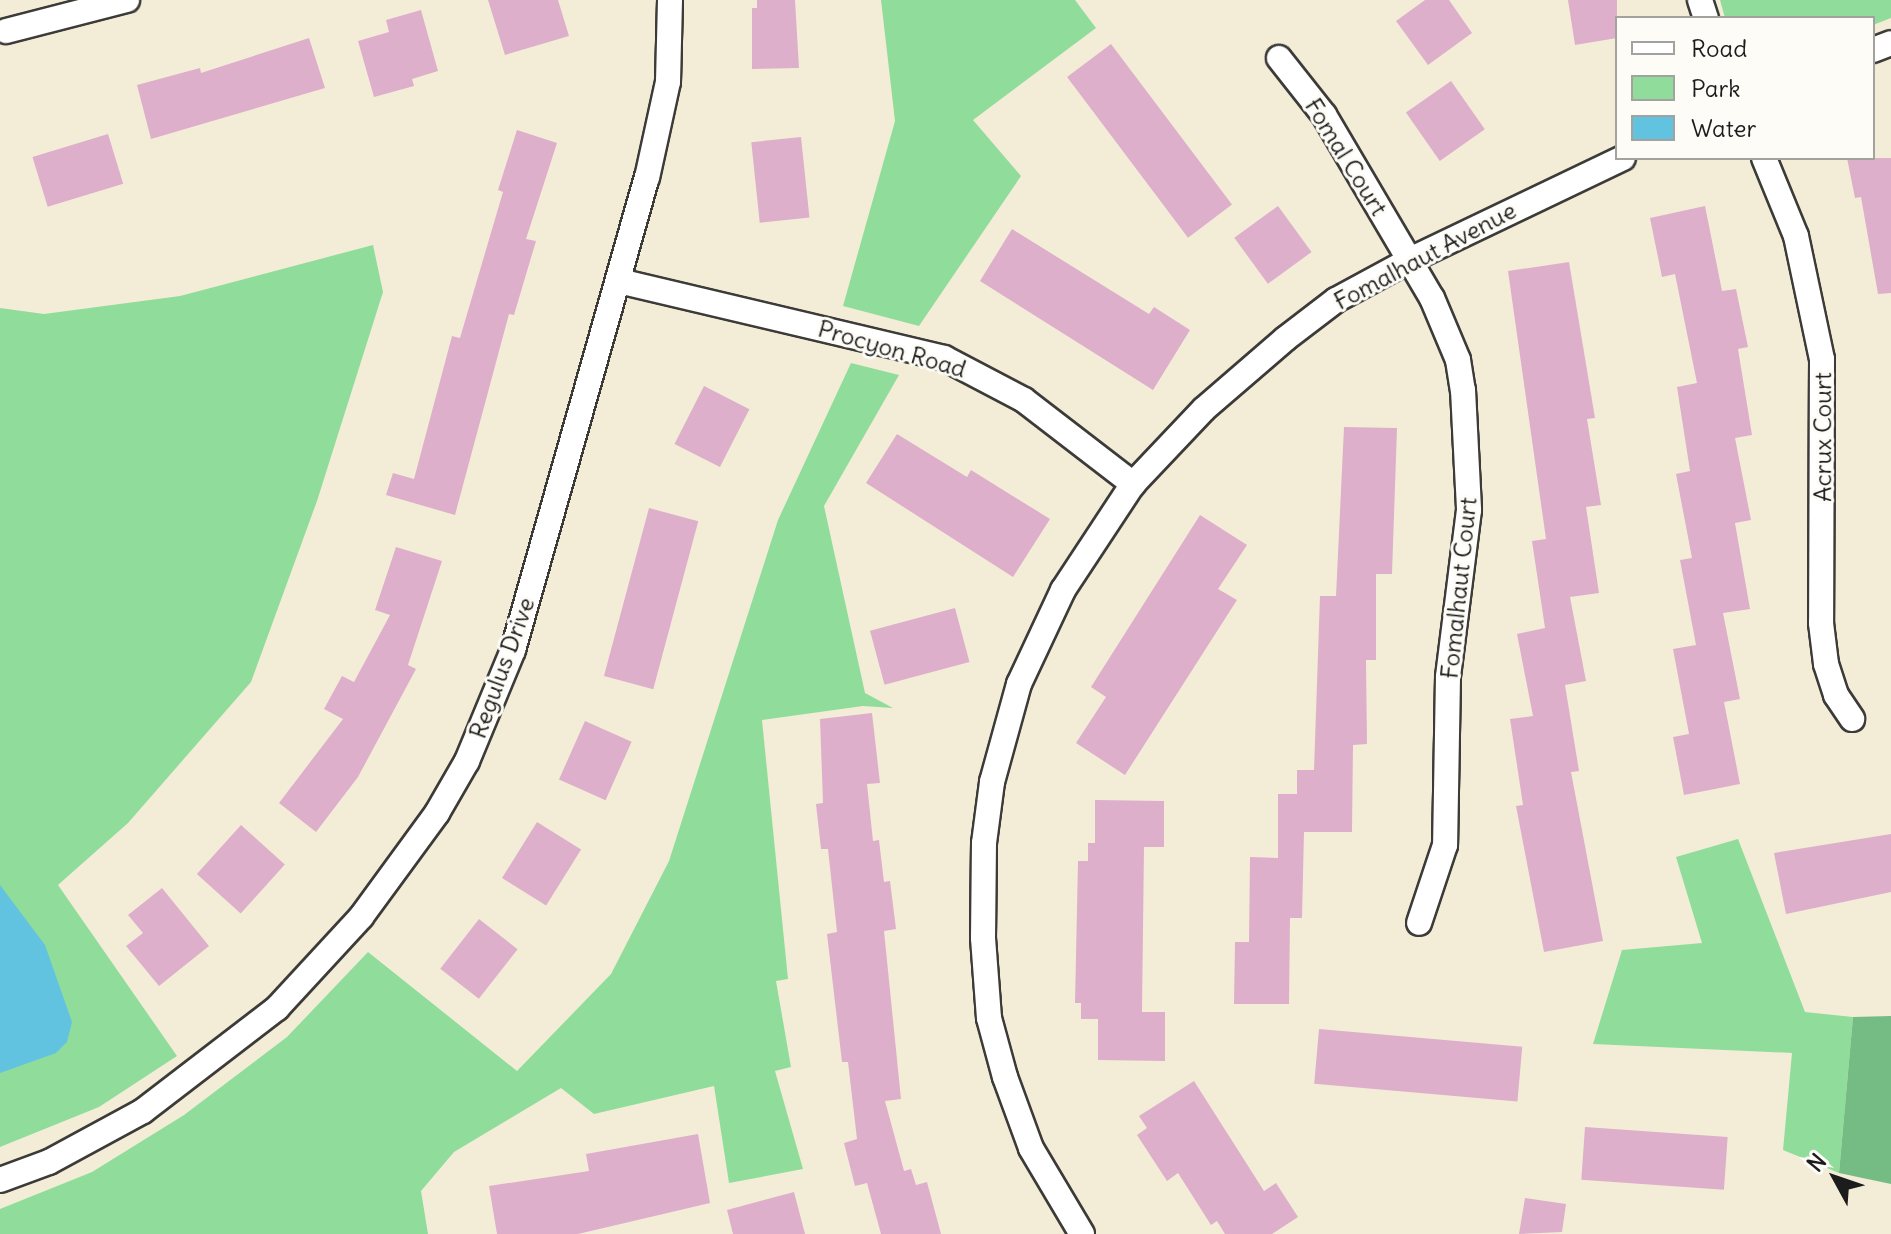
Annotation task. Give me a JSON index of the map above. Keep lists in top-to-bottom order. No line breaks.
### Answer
{"streets":{"street":["Fomal Court","Fomalhaut Avenue","Procyon Road","Acrux Court","Fomalhaut Court","Regulus Drive"]},"crossings":[["Fomal Court","Fomalhaut Avenue"],["Fomal Court","Fomalhaut Court"],["Fomalhaut Avenue","Procyon Road"],["Fomalhaut Avenue","Fomalhaut Court"],["Procyon Road","Regulus Drive"]],"legend":["Road","Park","Water"],"north":"top left"}
